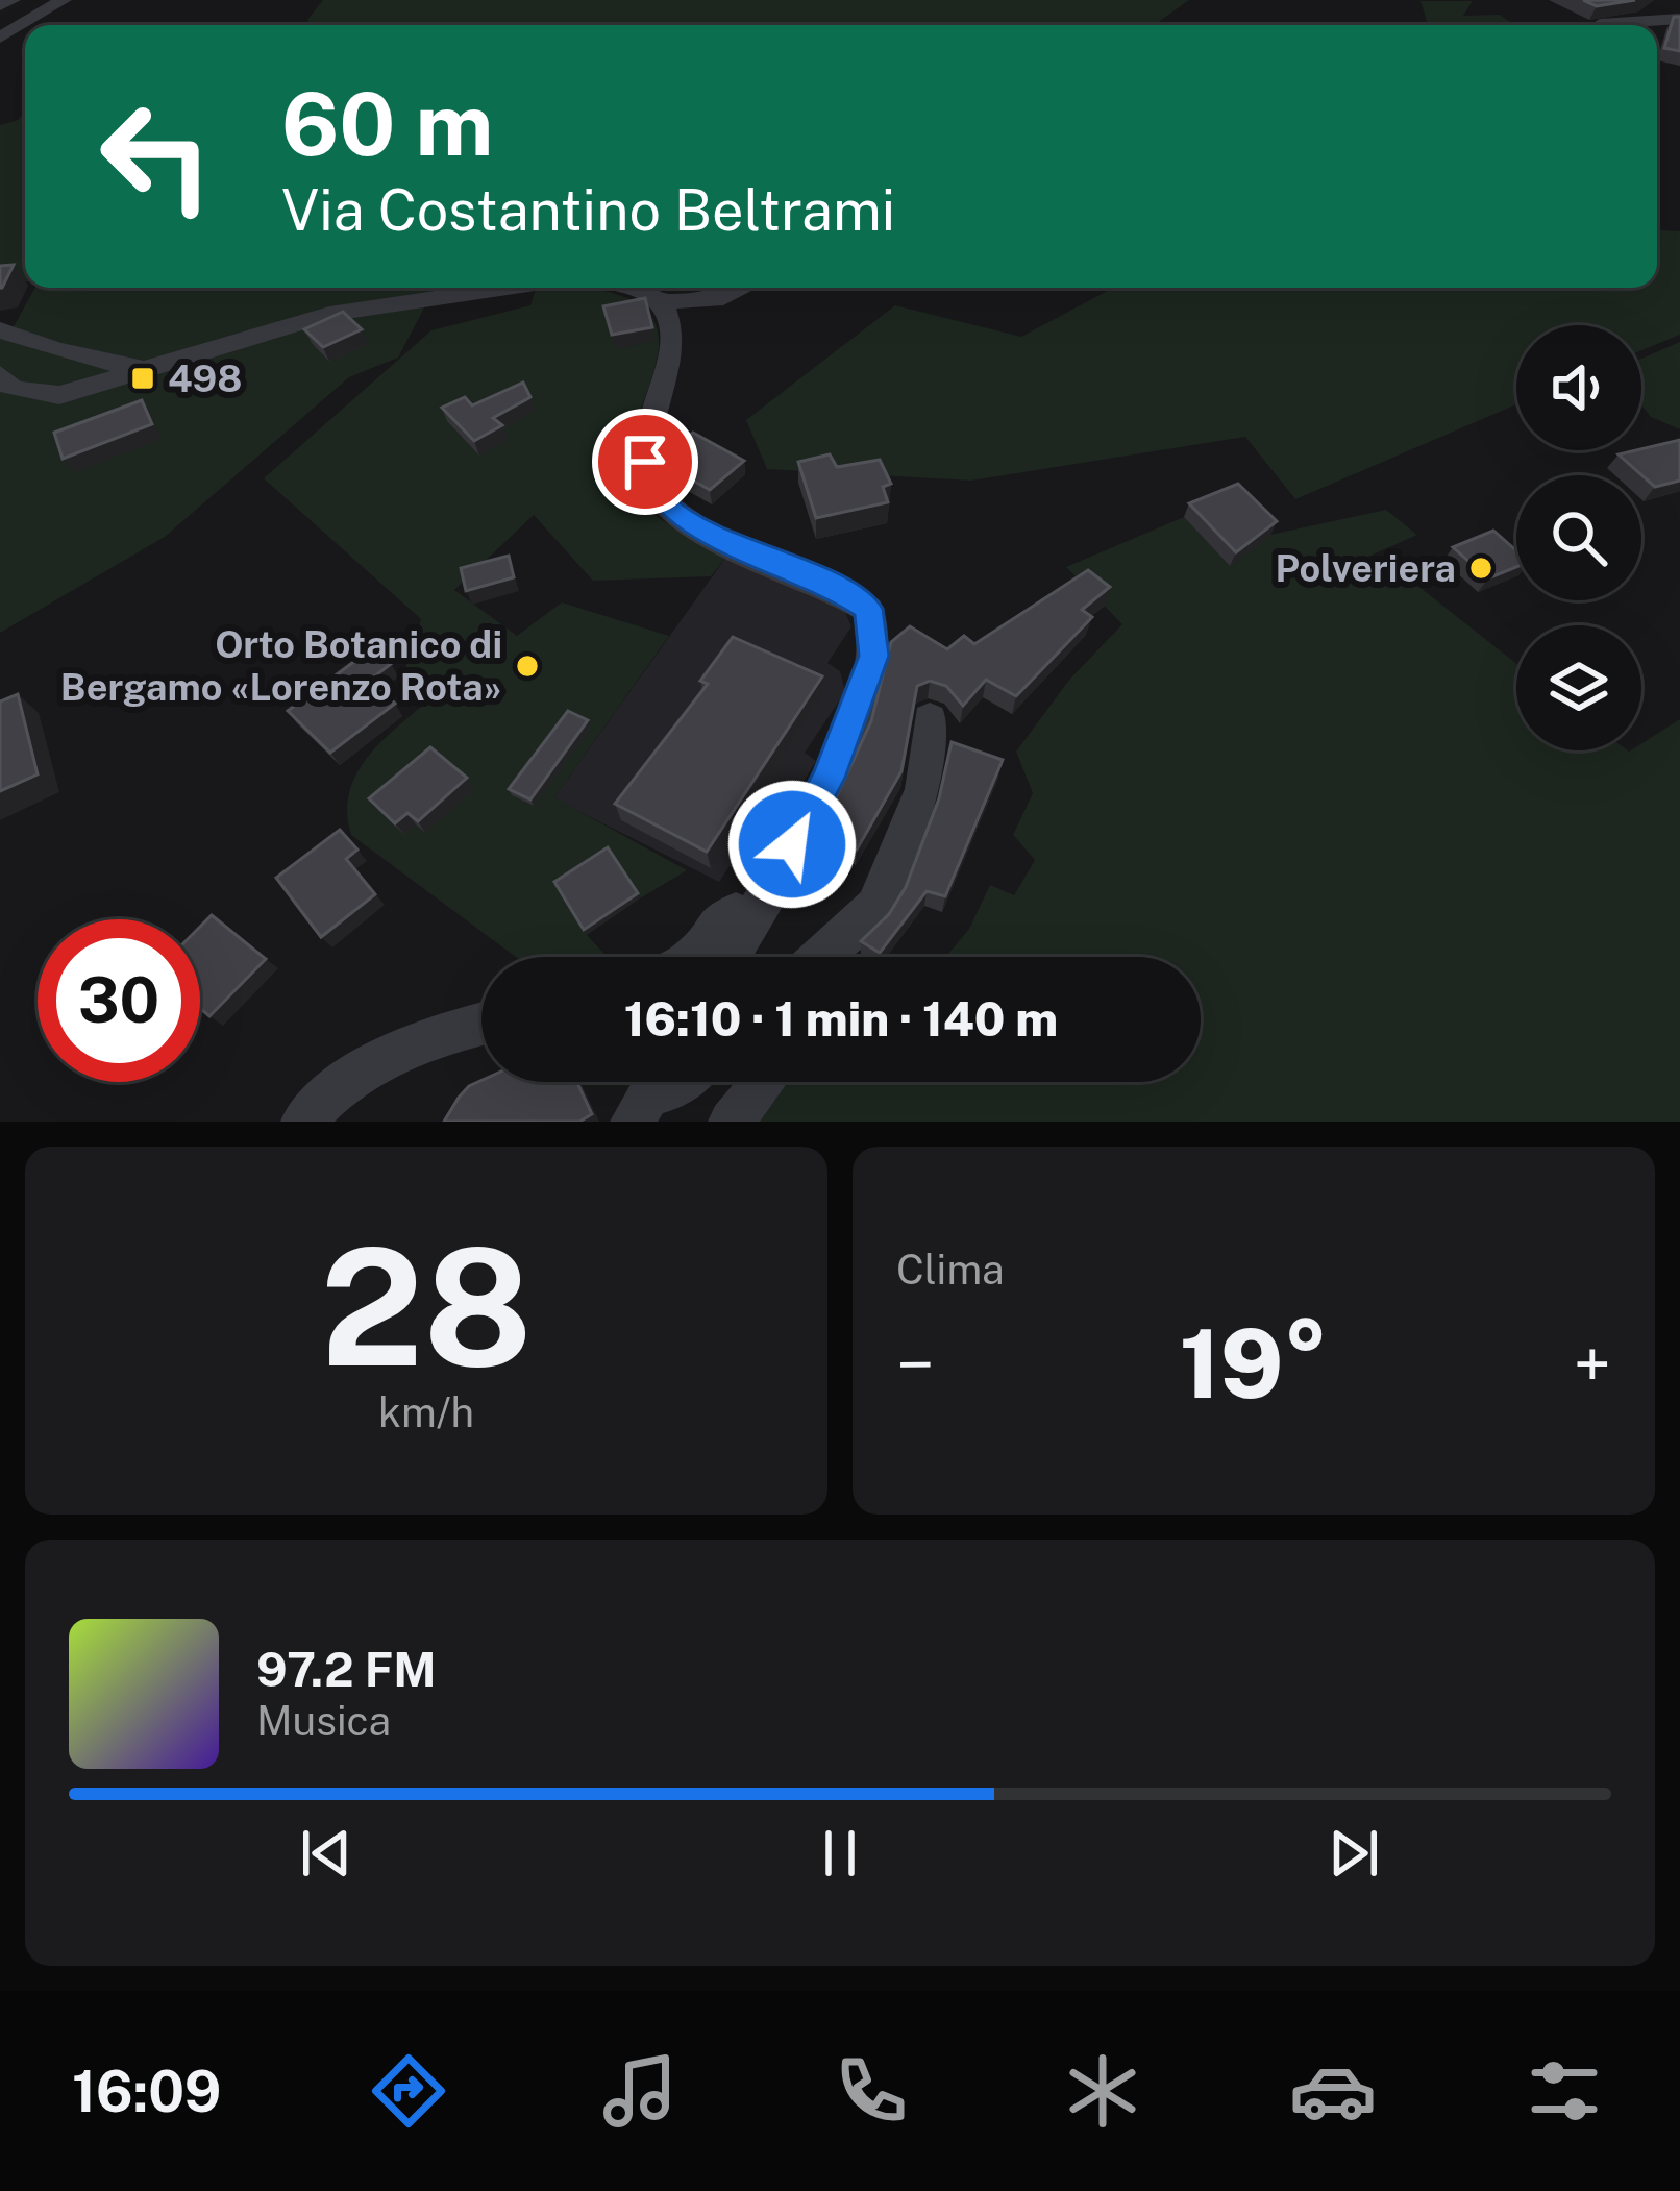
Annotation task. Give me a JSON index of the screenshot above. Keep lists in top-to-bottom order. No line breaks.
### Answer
{"places":{"transit":["498"],"other":["Polveriera","Orto Botanico di Bergamo «Lorenzo Rota»"]},"page":{"turn":["60 m","Via Costantino Beltrami"],"limit":"30","trip":"16:10 · 1 min · 140 m","tile":[["28","km/h"],"Clima"],"heat":["−","19°","+"],"song":["97.2 FM","Musica"],"tabs":"16:09"}}
